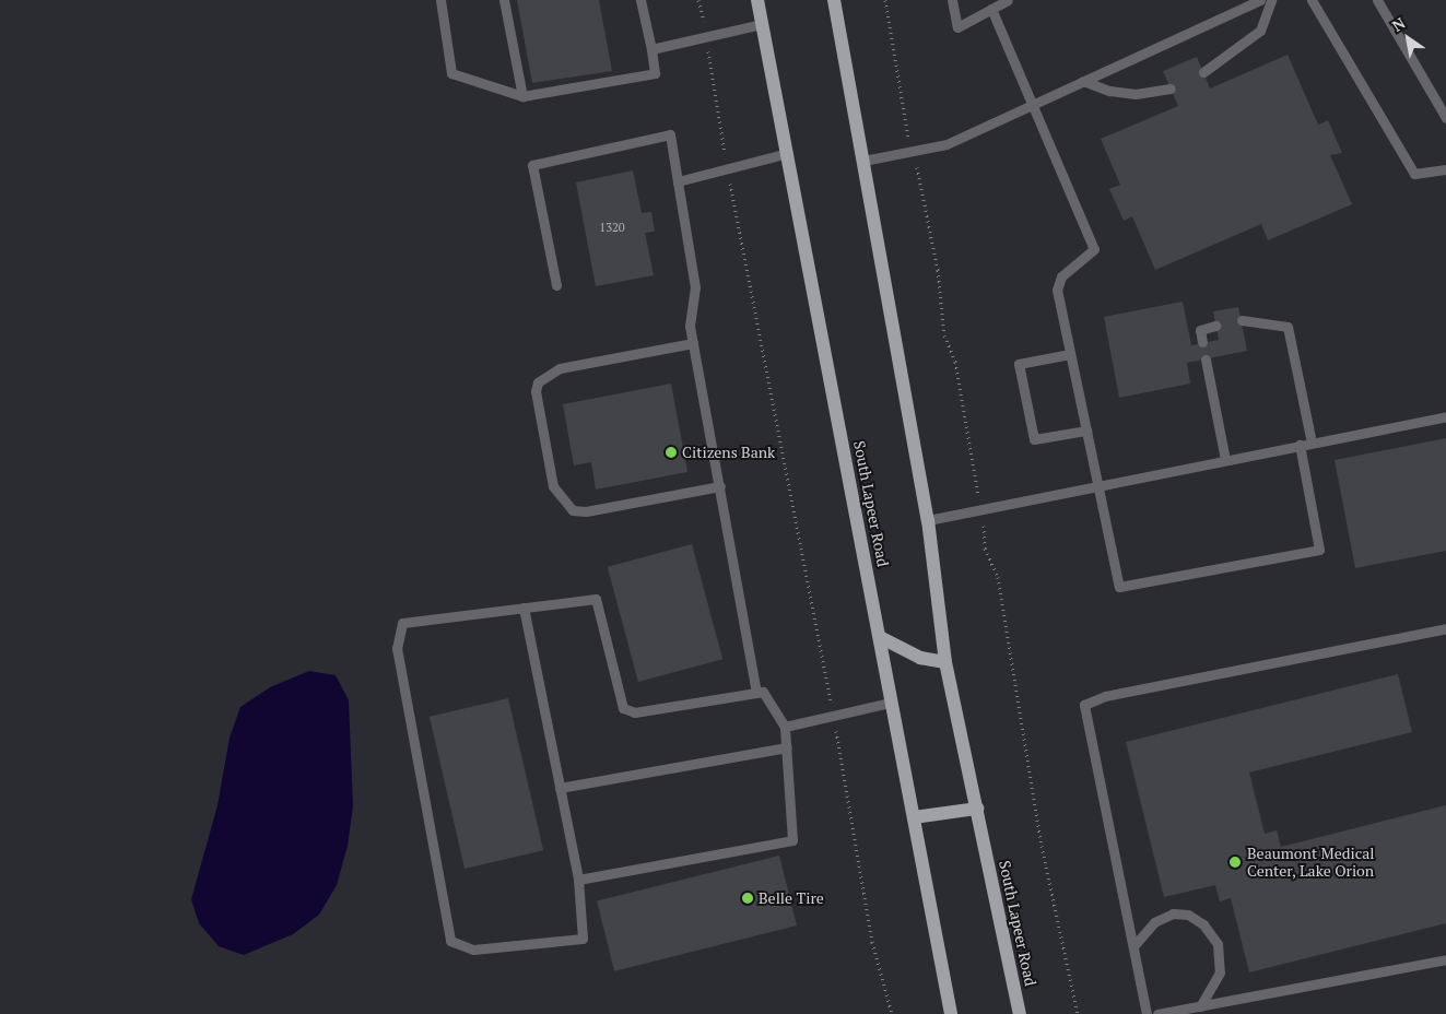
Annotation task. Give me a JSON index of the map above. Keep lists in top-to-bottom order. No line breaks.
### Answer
{"streets":{"main road":["South Lapeer Road"]},"places":["Citizens Bank","Beaumont Medical Center, Lake Orion","Belle Tire"],"house_numbers":["1320"],"north":"top left"}
